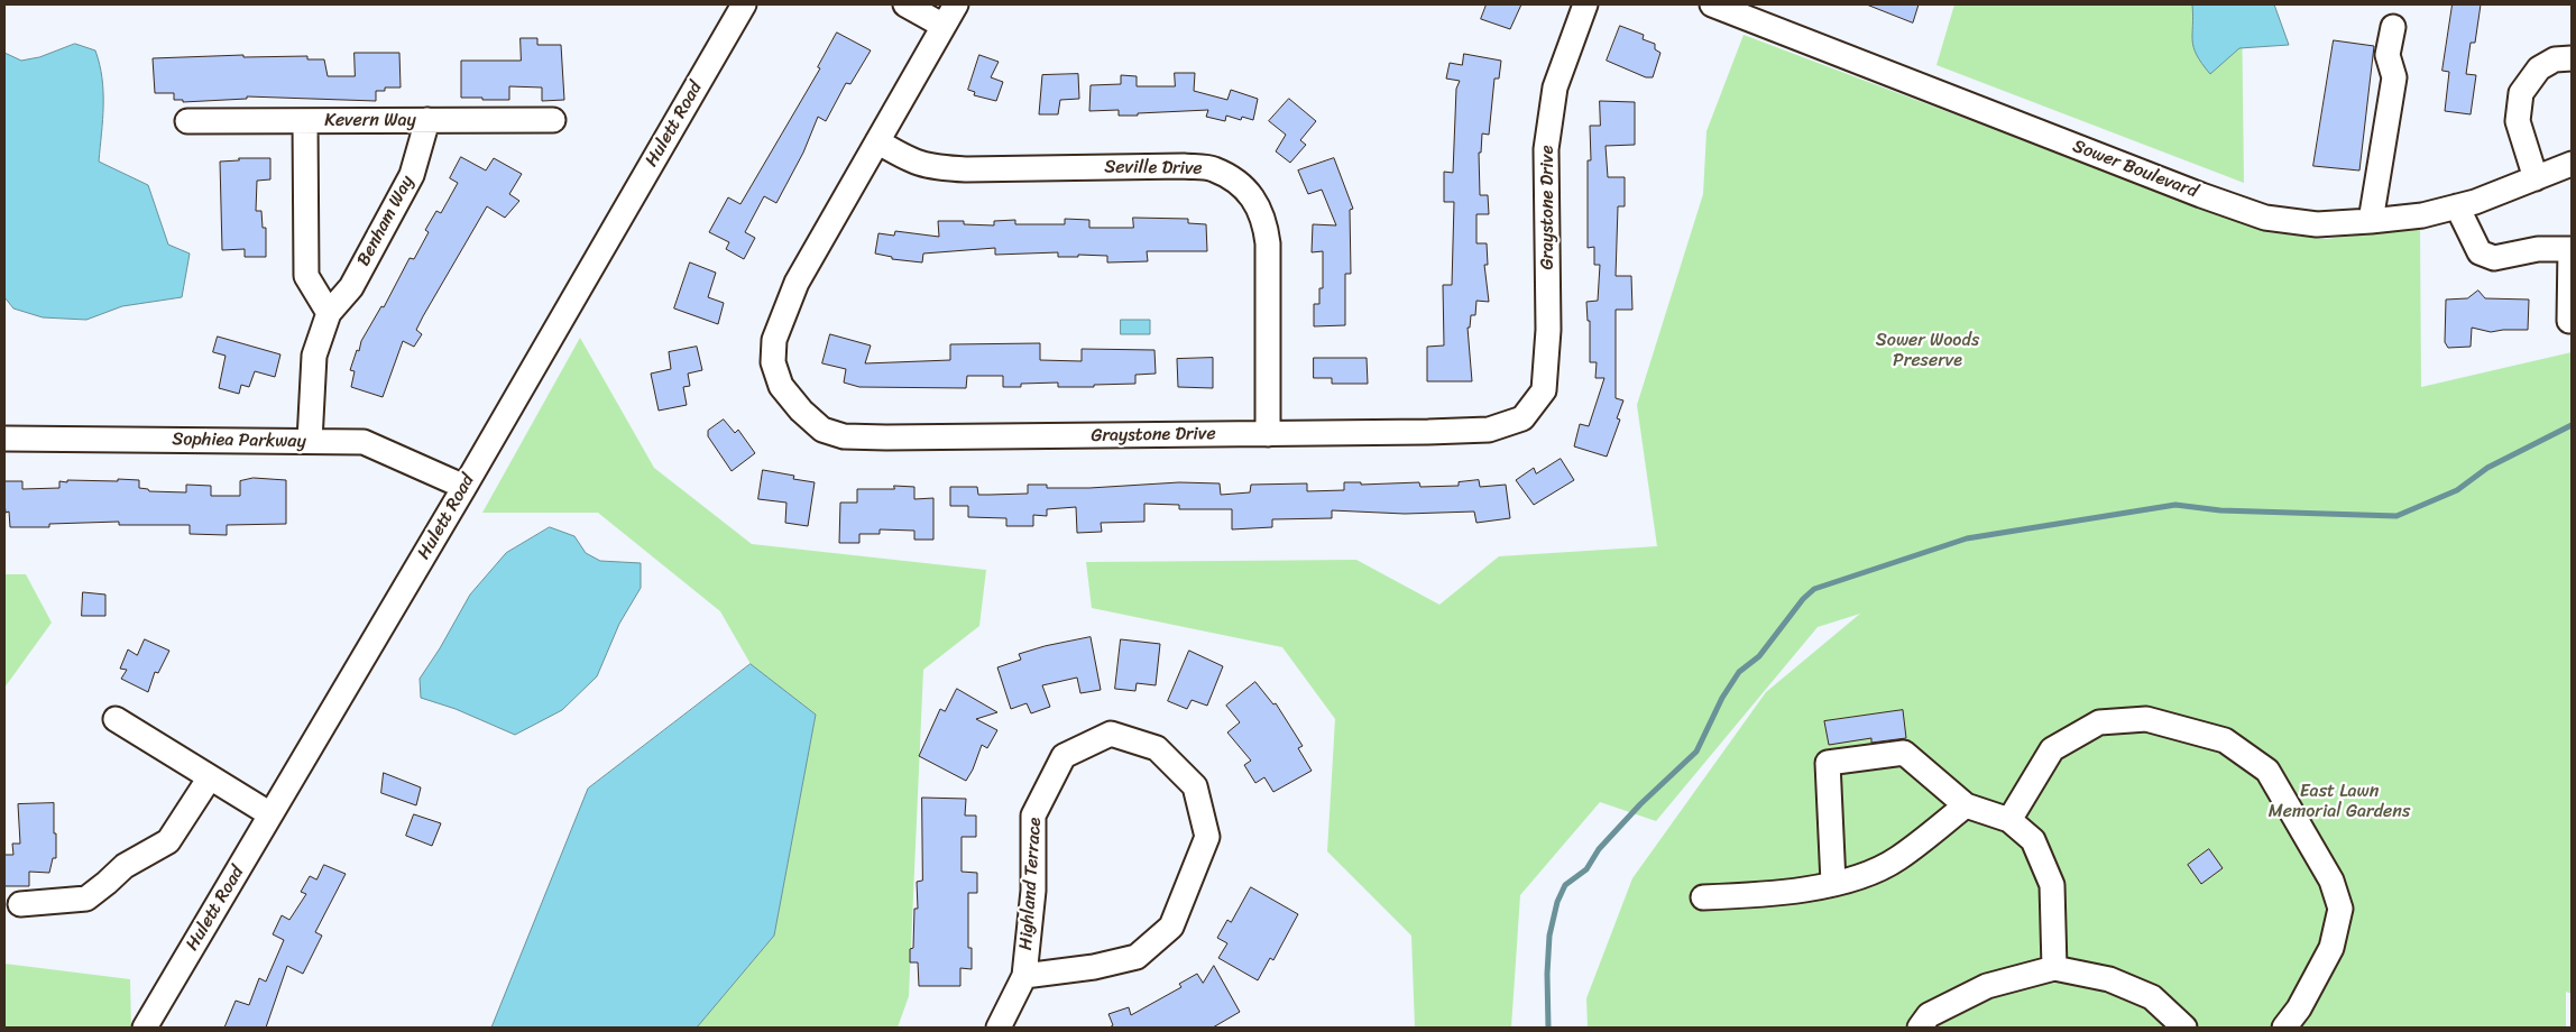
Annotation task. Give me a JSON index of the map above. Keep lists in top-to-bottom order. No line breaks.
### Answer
{"streets":{"street":["Kevern Way","Hulett Road","Seville Drive","Sower Boulevard","Graystone Drive","Benham Way","Sophiea Parkway","Highland Terrace"]},"crossings":[["Kevern Way","Benham Way"],["Hulett Road","Sophiea Parkway"],["Seville Drive","Graystone Drive"],["Benham Way","Sophiea Parkway"]],"parks":["Sower Woods Preserve","East Lawn Memorial Gardens"]}
